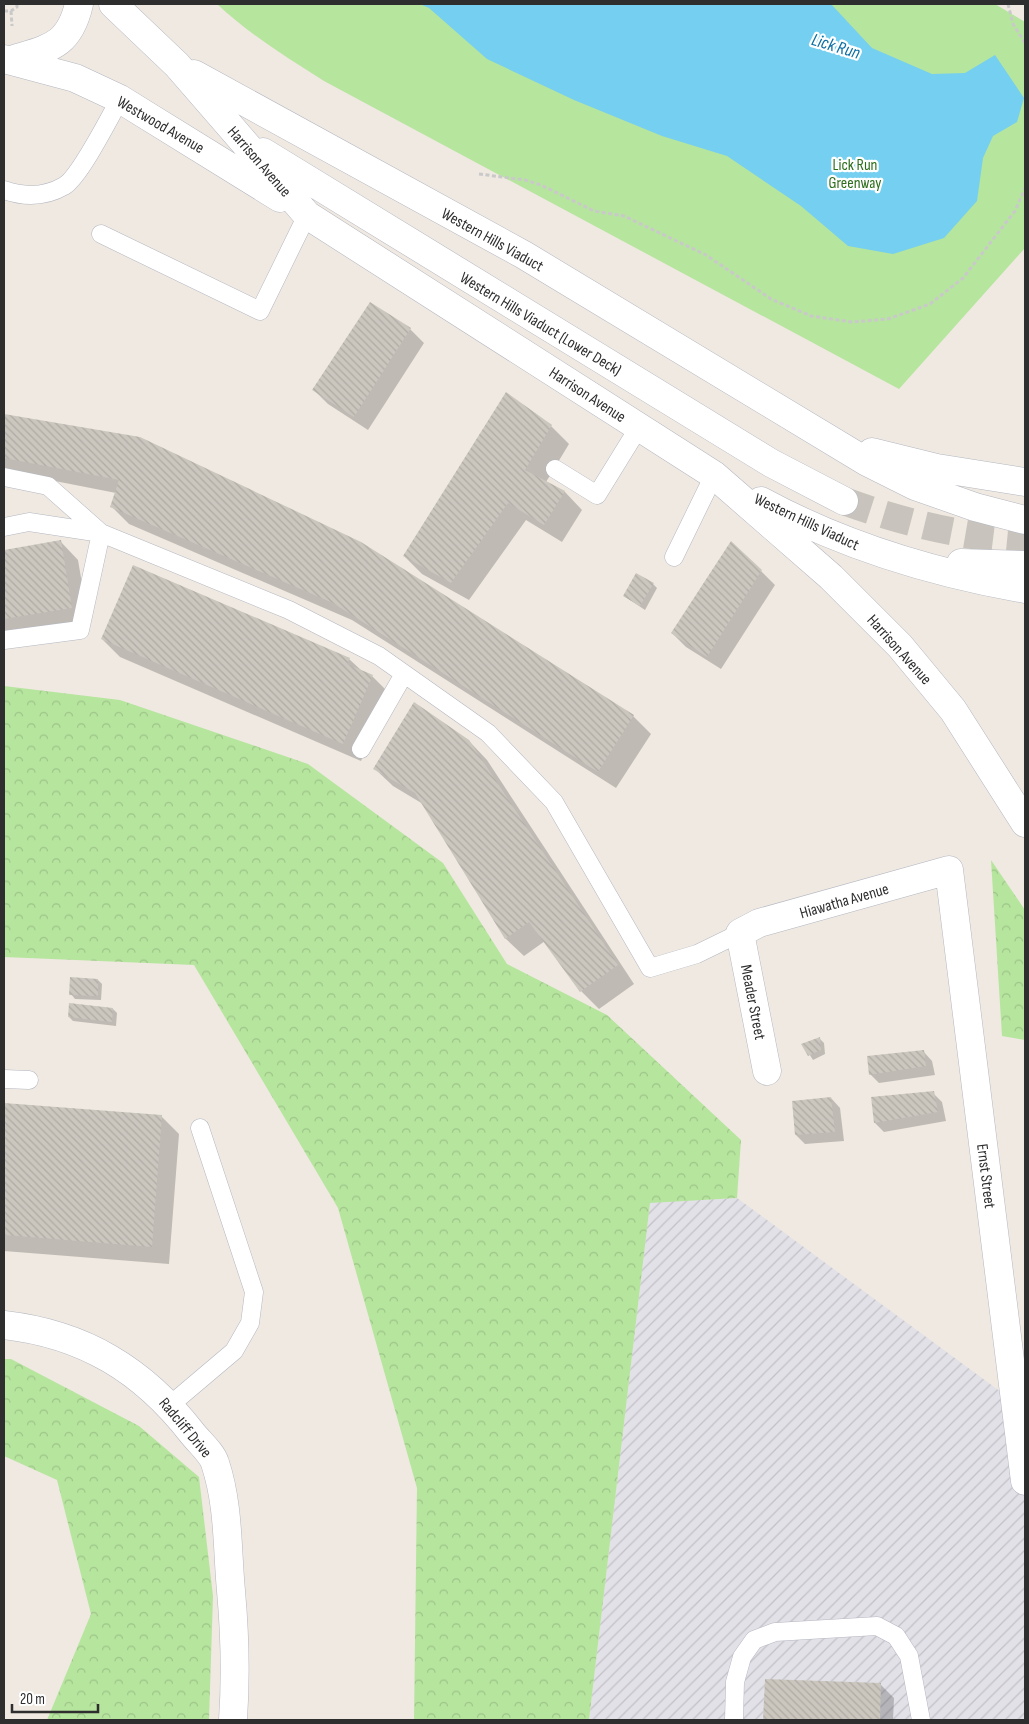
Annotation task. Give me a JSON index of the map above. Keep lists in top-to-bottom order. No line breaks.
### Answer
{"streets":{"main road":["Westwood Avenue","Harrison Avenue","Western Hills Viaduct","Western Hills Viaduct (Lower Deck)","Hiawatha Avenue","Meader Street","Ernst Street","Radcliff Drive"]},"crossings":[["Westwood Avenue","Harrison Avenue"],["Harrison Avenue","Western Hills Viaduct"],["Harrison Avenue","Western Hills Viaduct (Lower Deck)"],["Hiawatha Avenue","Meader Street"],["Hiawatha Avenue","Ernst Street"]],"water":["Lick Run"],"parks":["Lick Run Greenway"],"scale_bar":"20 m"}
